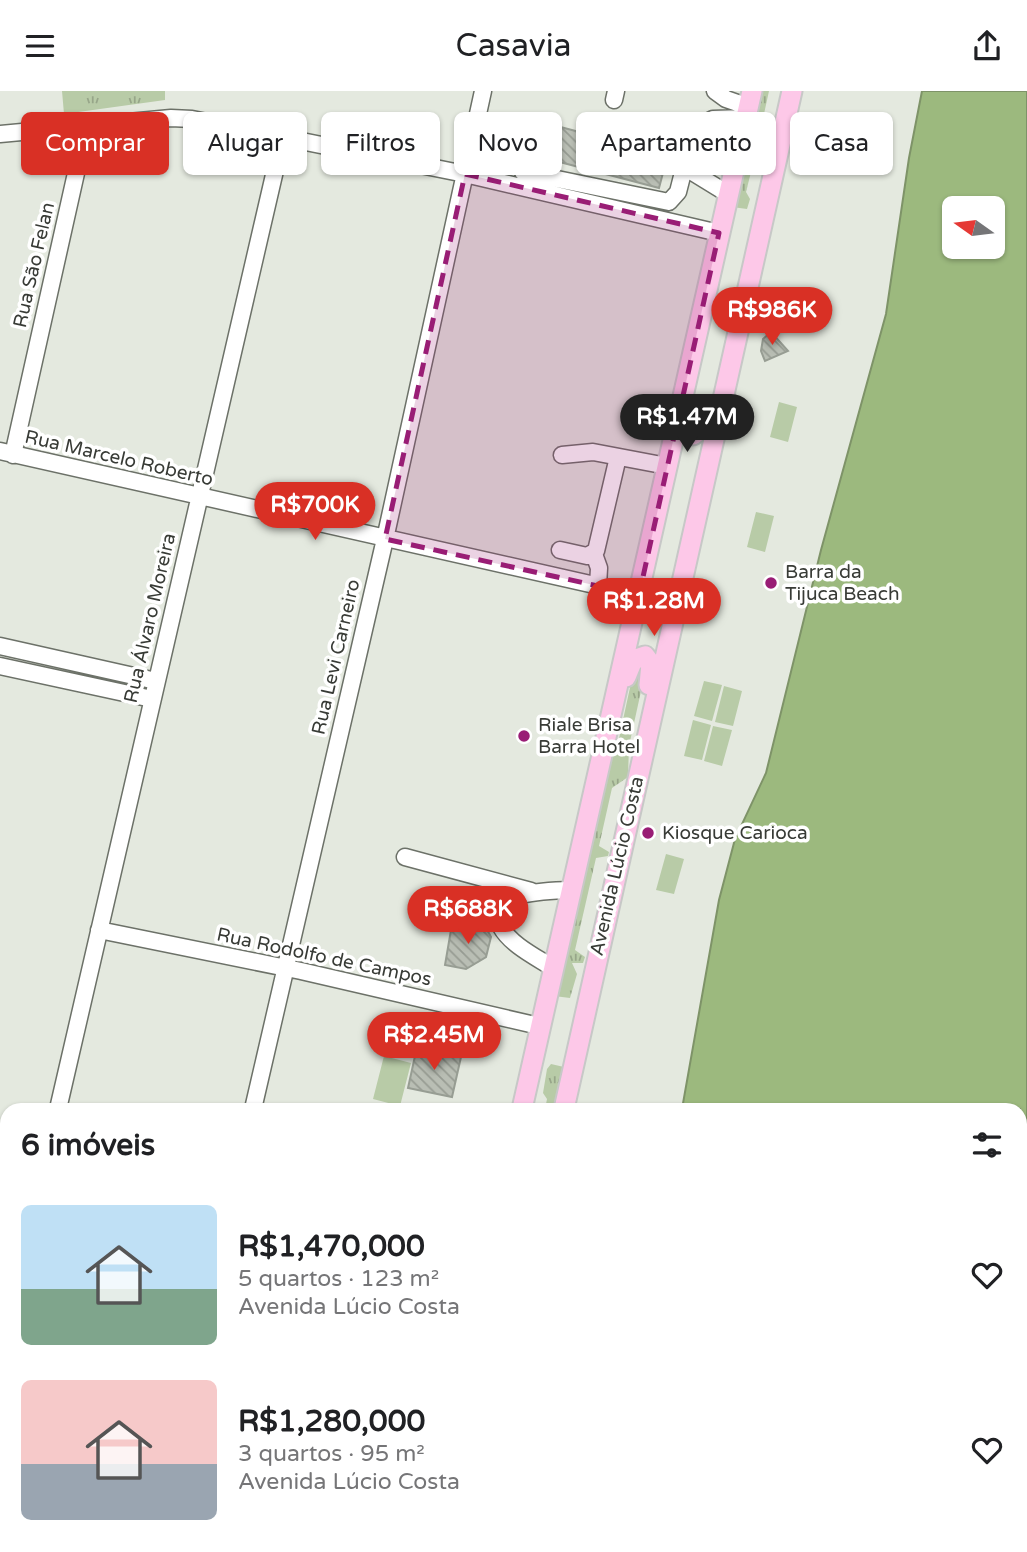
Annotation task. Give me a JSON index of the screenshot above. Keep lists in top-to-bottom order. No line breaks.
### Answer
{"streets":{"main road":["Avenida Lúcio Costa"],"street":["Rua São Felan","Rua Marcelo Roberto","Rua Álvaro Moreira","Rua Levi Carneiro","Rua Rodolfo de Campos"]},"crossings":[["Rua São Felan","Rua Marcelo Roberto"],["Rua Marcelo Roberto","Rua Álvaro Moreira"],["Rua Marcelo Roberto","Rua Levi Carneiro"],["Rua Marcelo Roberto","Avenida Lúcio Costa"],["Rua Álvaro Moreira","Rua Rodolfo de Campos"],["Rua Levi Carneiro","Rua Rodolfo de Campos"],["Avenida Lúcio Costa","Rua Rodolfo de Campos"]],"places":["Barra da Tijuca Beach","Riale Brisa Barra Hotel","Kiosque Carioca"],"north":"left","page":{"header":"Casavia","chip":["Comprar","Alugar","Filtros","Novo","Apartamento","Casa"],"price":["R$986K","R$1.47M","R$700K","R$1.28M","R$688K","R$2.45M"],"heading":"6 imóveis","list":[{"name":"R$1,470,000","note":"5 quartos · 123 m² · Avenida Lúcio Costa"},{"name":"R$1,280,000","note":"3 quartos · 95 m² · Avenida Lúcio Costa"}]}}
